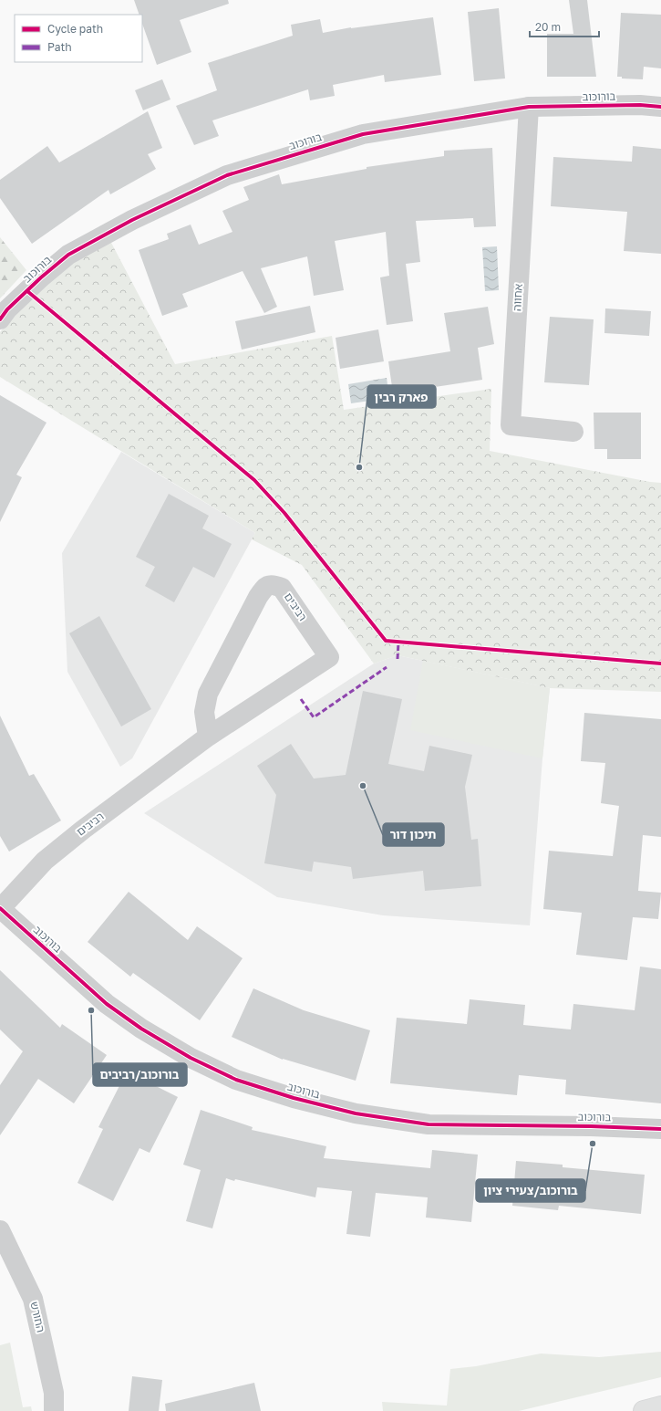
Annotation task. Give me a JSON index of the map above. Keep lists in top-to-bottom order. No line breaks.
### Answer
{"streets":{"street":["בורוכוב","אחווה","רביבים","החורש"]},"crossings":[["בורוכוב","אחווה"],["בורוכוב","רביבים"]],"places":["פארק רבין","תיכון דור","בורוכוב/רביבים","בורוכוב/צעירי ציון"],"legend":["Cycle path","Path"],"scale_bar":"20 m"}
